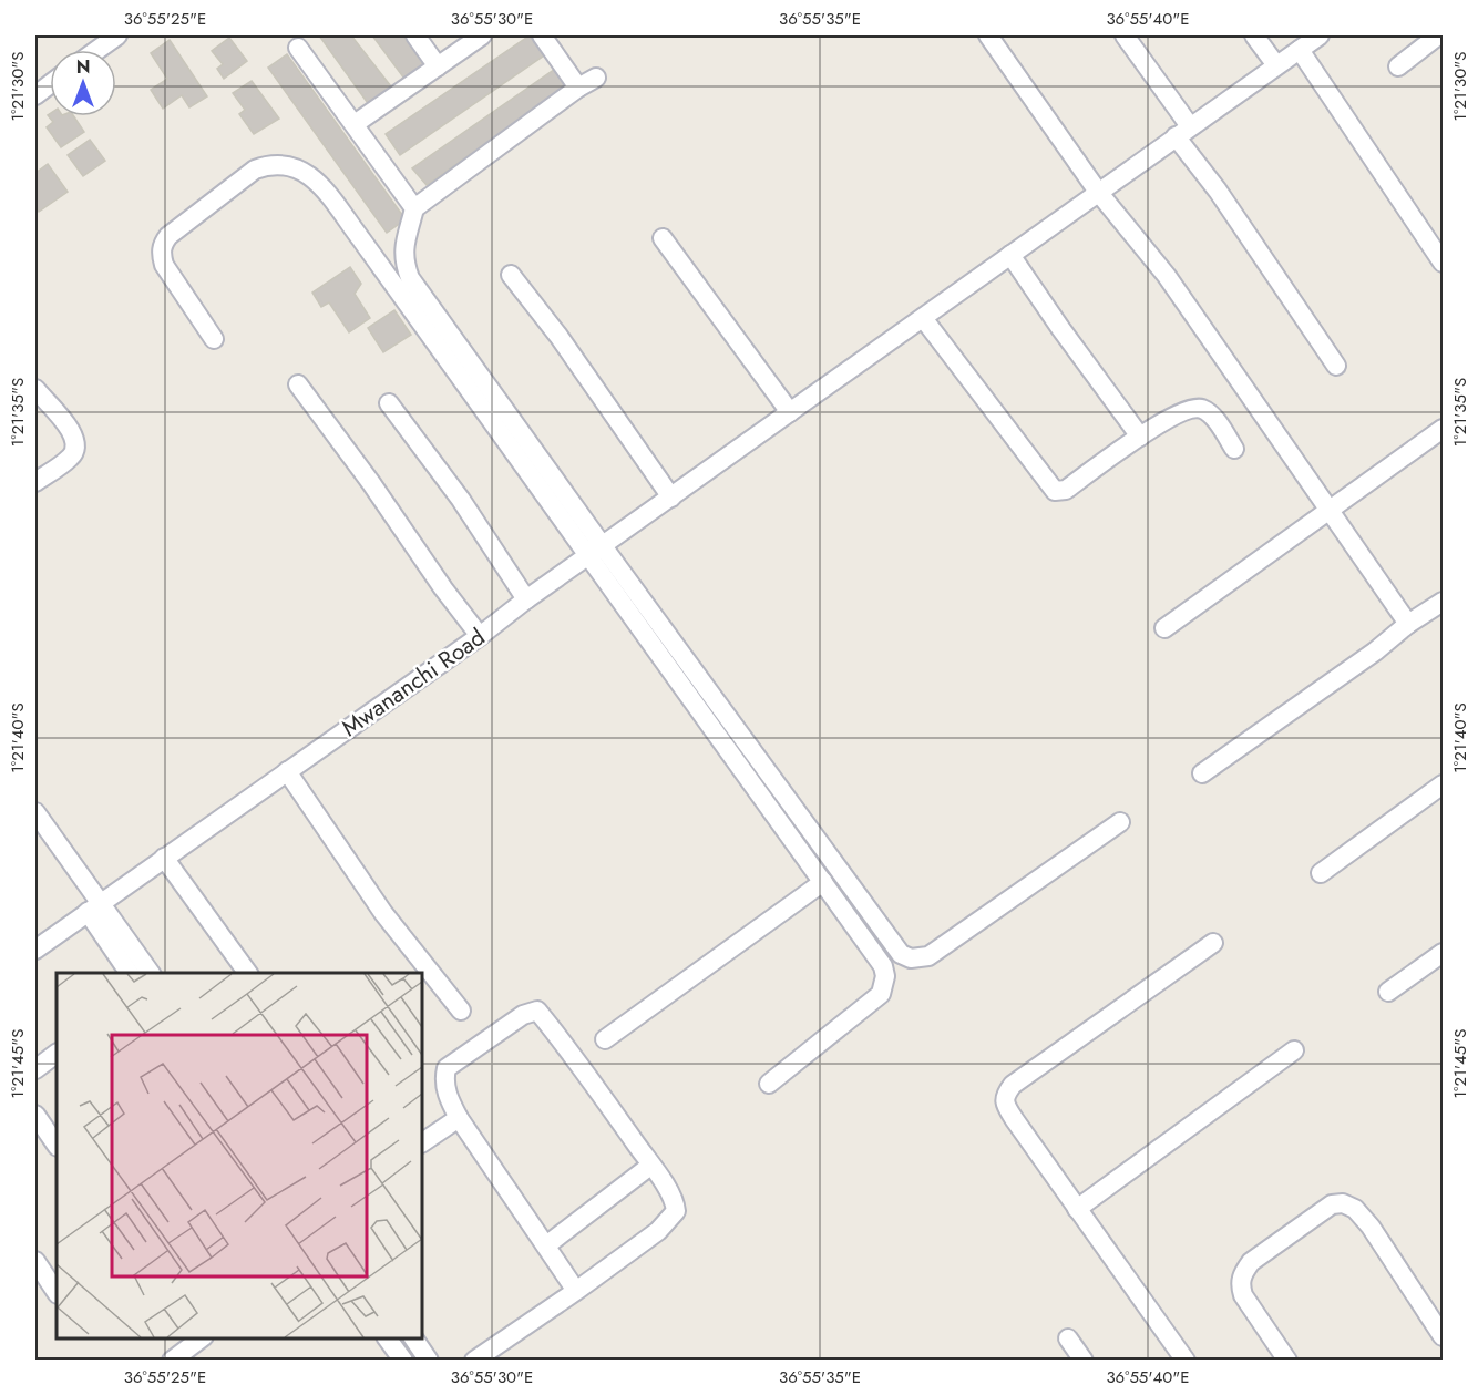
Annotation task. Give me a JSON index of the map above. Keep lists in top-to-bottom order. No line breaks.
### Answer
{"streets":{"street":["Mwananchi Road"]},"north":"top","coordinates":["36°55'25\"E","36°55'30\"E","36°55'35\"E","36°55'40\"E","1°21'30\"S","1°21'35\"S","1°21'40\"S","1°21'45\"S"]}
